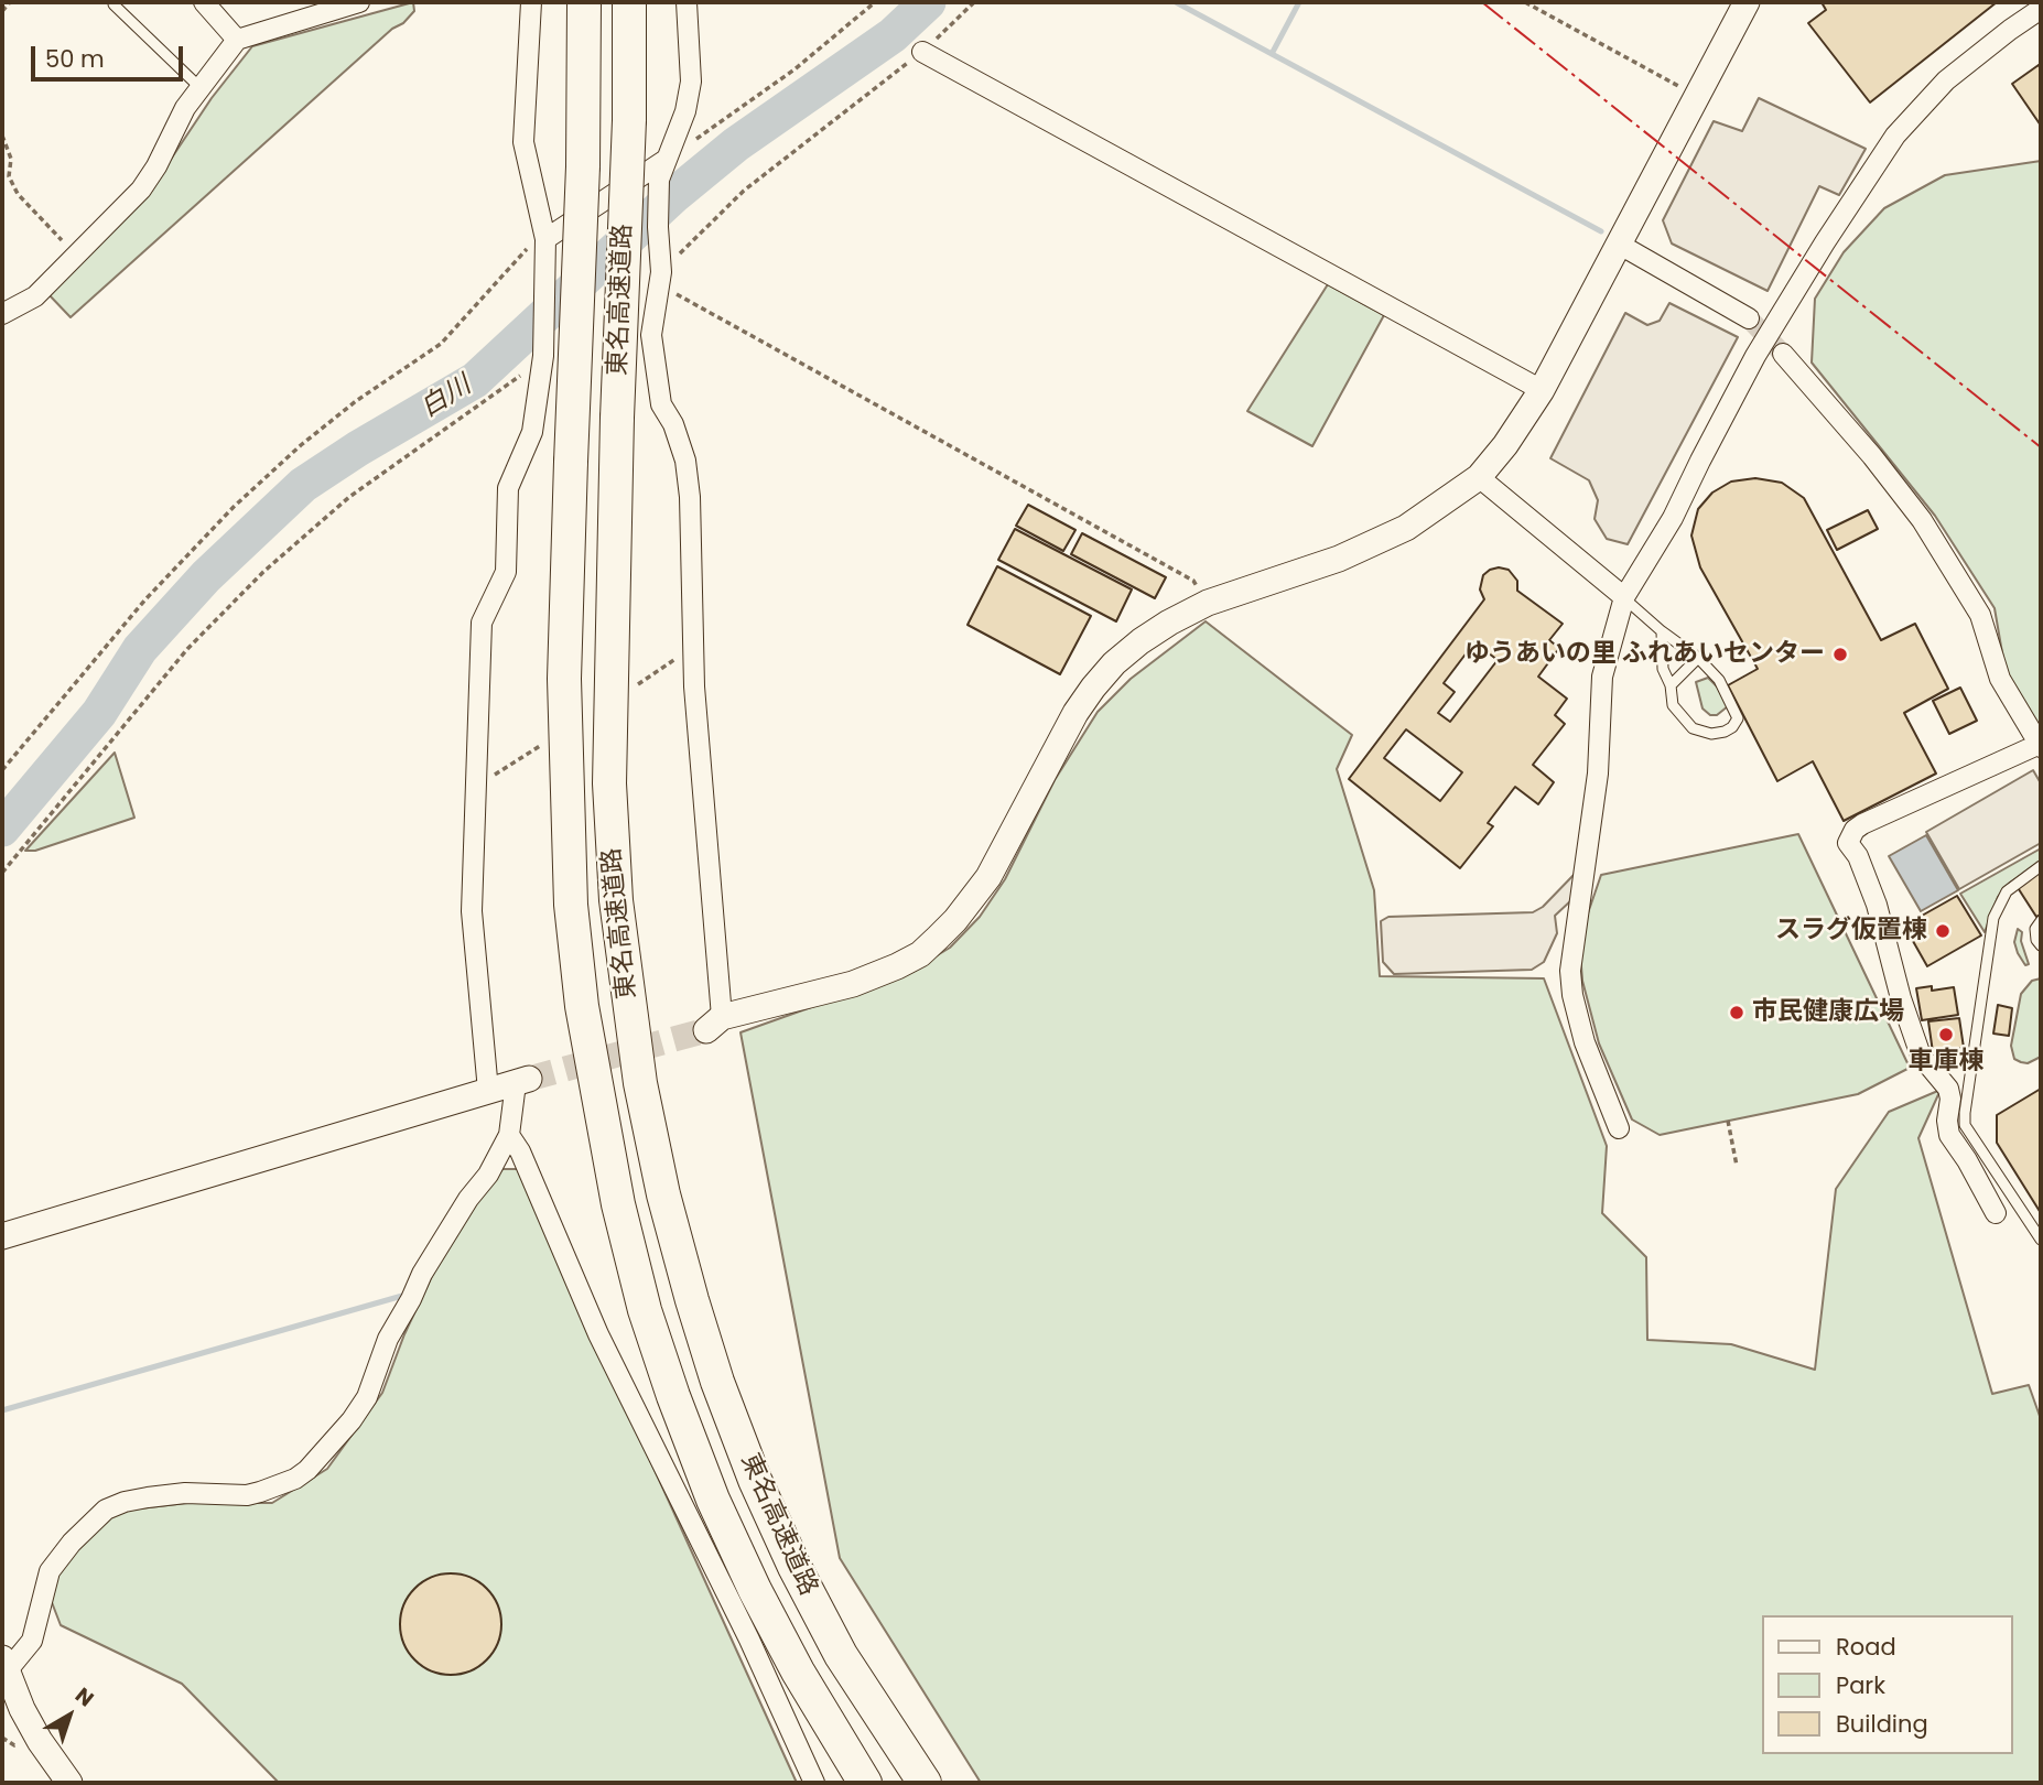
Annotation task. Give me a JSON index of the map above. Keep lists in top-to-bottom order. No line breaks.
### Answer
{"streets":{"highway":["東名高速道路"]},"water":["白川"],"places":["ゆうあいの里 ふれあいセンター","スラグ仮置棟","市民健康広場","車庫棟"],"legend":["Road","Park","Building"],"scale_bar":"50 m","north":"top right"}
